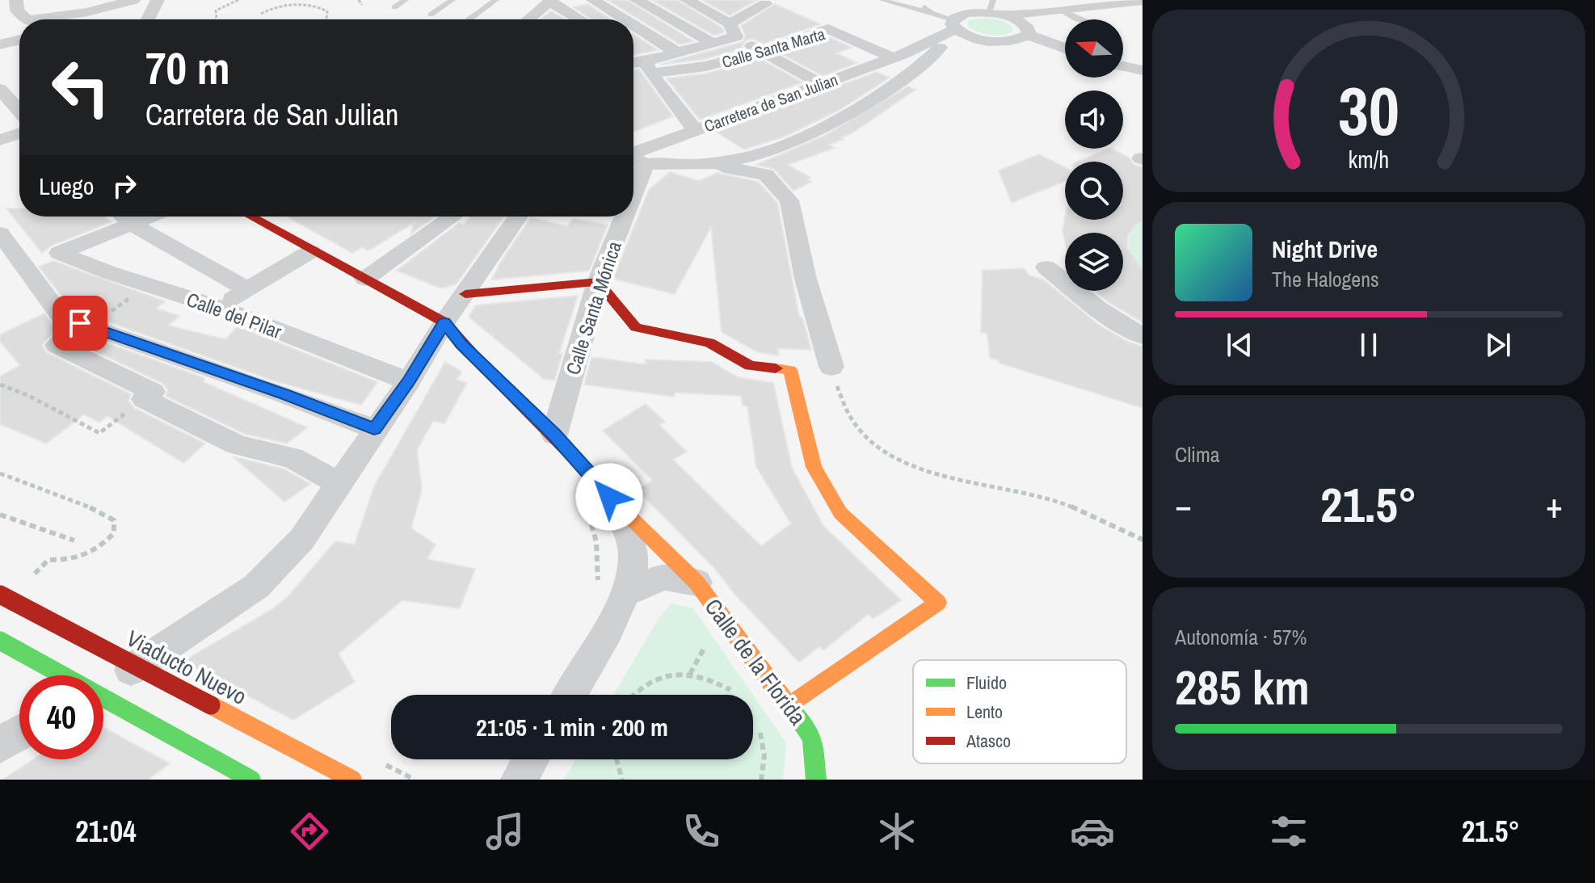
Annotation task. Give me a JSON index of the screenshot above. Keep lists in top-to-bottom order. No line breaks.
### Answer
{"streets":{"street":["Calle Santa Marta","Carretera de San Julian","Calle Santa Mónica","Calle del Pilar","Calle de la Florida","Viaducto Nuevo"]},"crossings":[["Calle Santa Marta","Carretera de San Julian"],["Calle Santa Mónica","Calle de la Florida"]],"legend":["Fluido","Lento","Atasco"],"north":"left","page":{"turn":["70 m","Carretera de San Julian"],"then":"Luego","song":["Night Drive","The Halogens"],"tile":["Clima",["Autonomía · 57%","285 km"]],"heat":["−","21.5°","+"],"limit":"40","trip":"21:05 · 1 min · 200 m","tabs":["21:04","21.5°"],"gauge":["30","km/h"]}}
